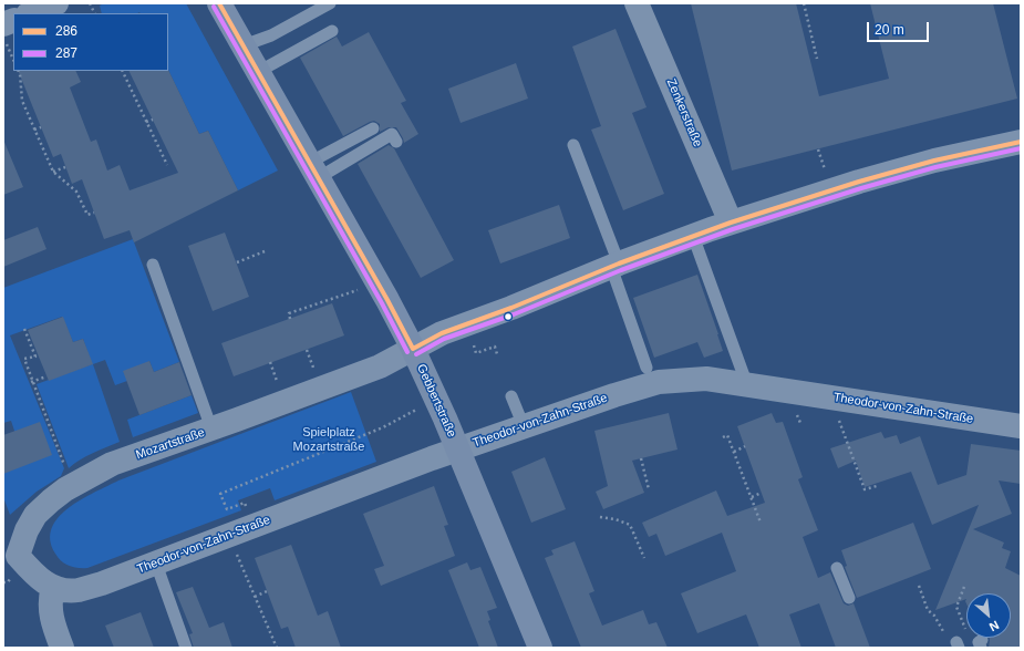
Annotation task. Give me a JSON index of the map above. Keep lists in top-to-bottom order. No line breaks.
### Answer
{"streets":{"street":["Zenkerstraße","Gebbertstraße","Theodor-von-Zahn-Straße","Mozartstraße"]},"crossings":[["Zenkerstraße","Mozartstraße"],["Gebbertstraße","Theodor-von-Zahn-Straße"],["Gebbertstraße","Mozartstraße"]],"parks":["Spielplatz Mozartstraße"],"lines":["transit line 286","transit line 287"],"legend":["286","287"],"scale_bar":"20 m","north":"bottom right"}
